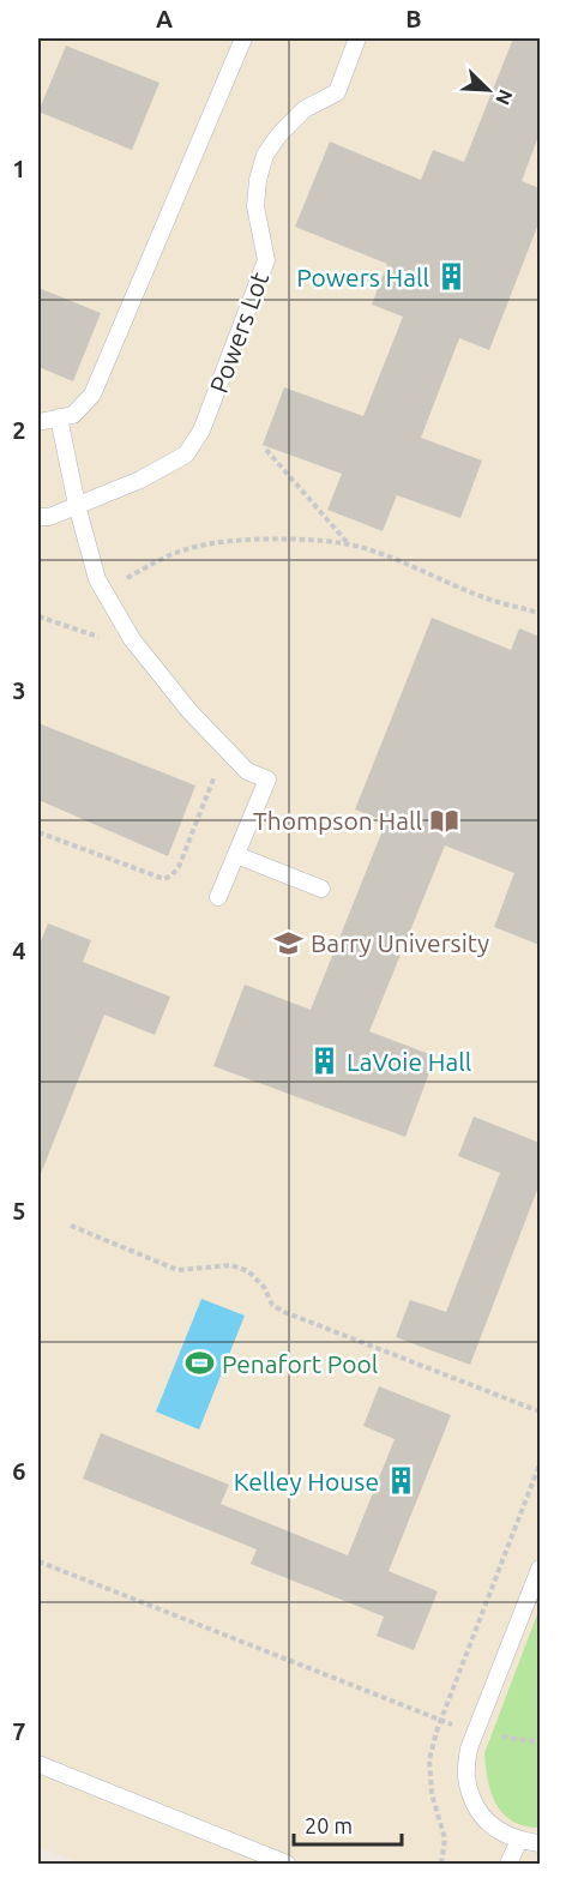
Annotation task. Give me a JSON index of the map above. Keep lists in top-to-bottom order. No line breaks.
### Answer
{"streets":{"lane":["Powers Lot"]},"places":{"building":["Powers Hall","LaVoie Hall","Kelley House"],"library":["Thompson Hall"],"school or university":["Barry University"],"sports":["Penafort Pool"]},"scale_bar":"20 m","north":"bottom right","grid":{"columns":["A","B"],"rows":["1","2","3","4","5","6","7"]}}
